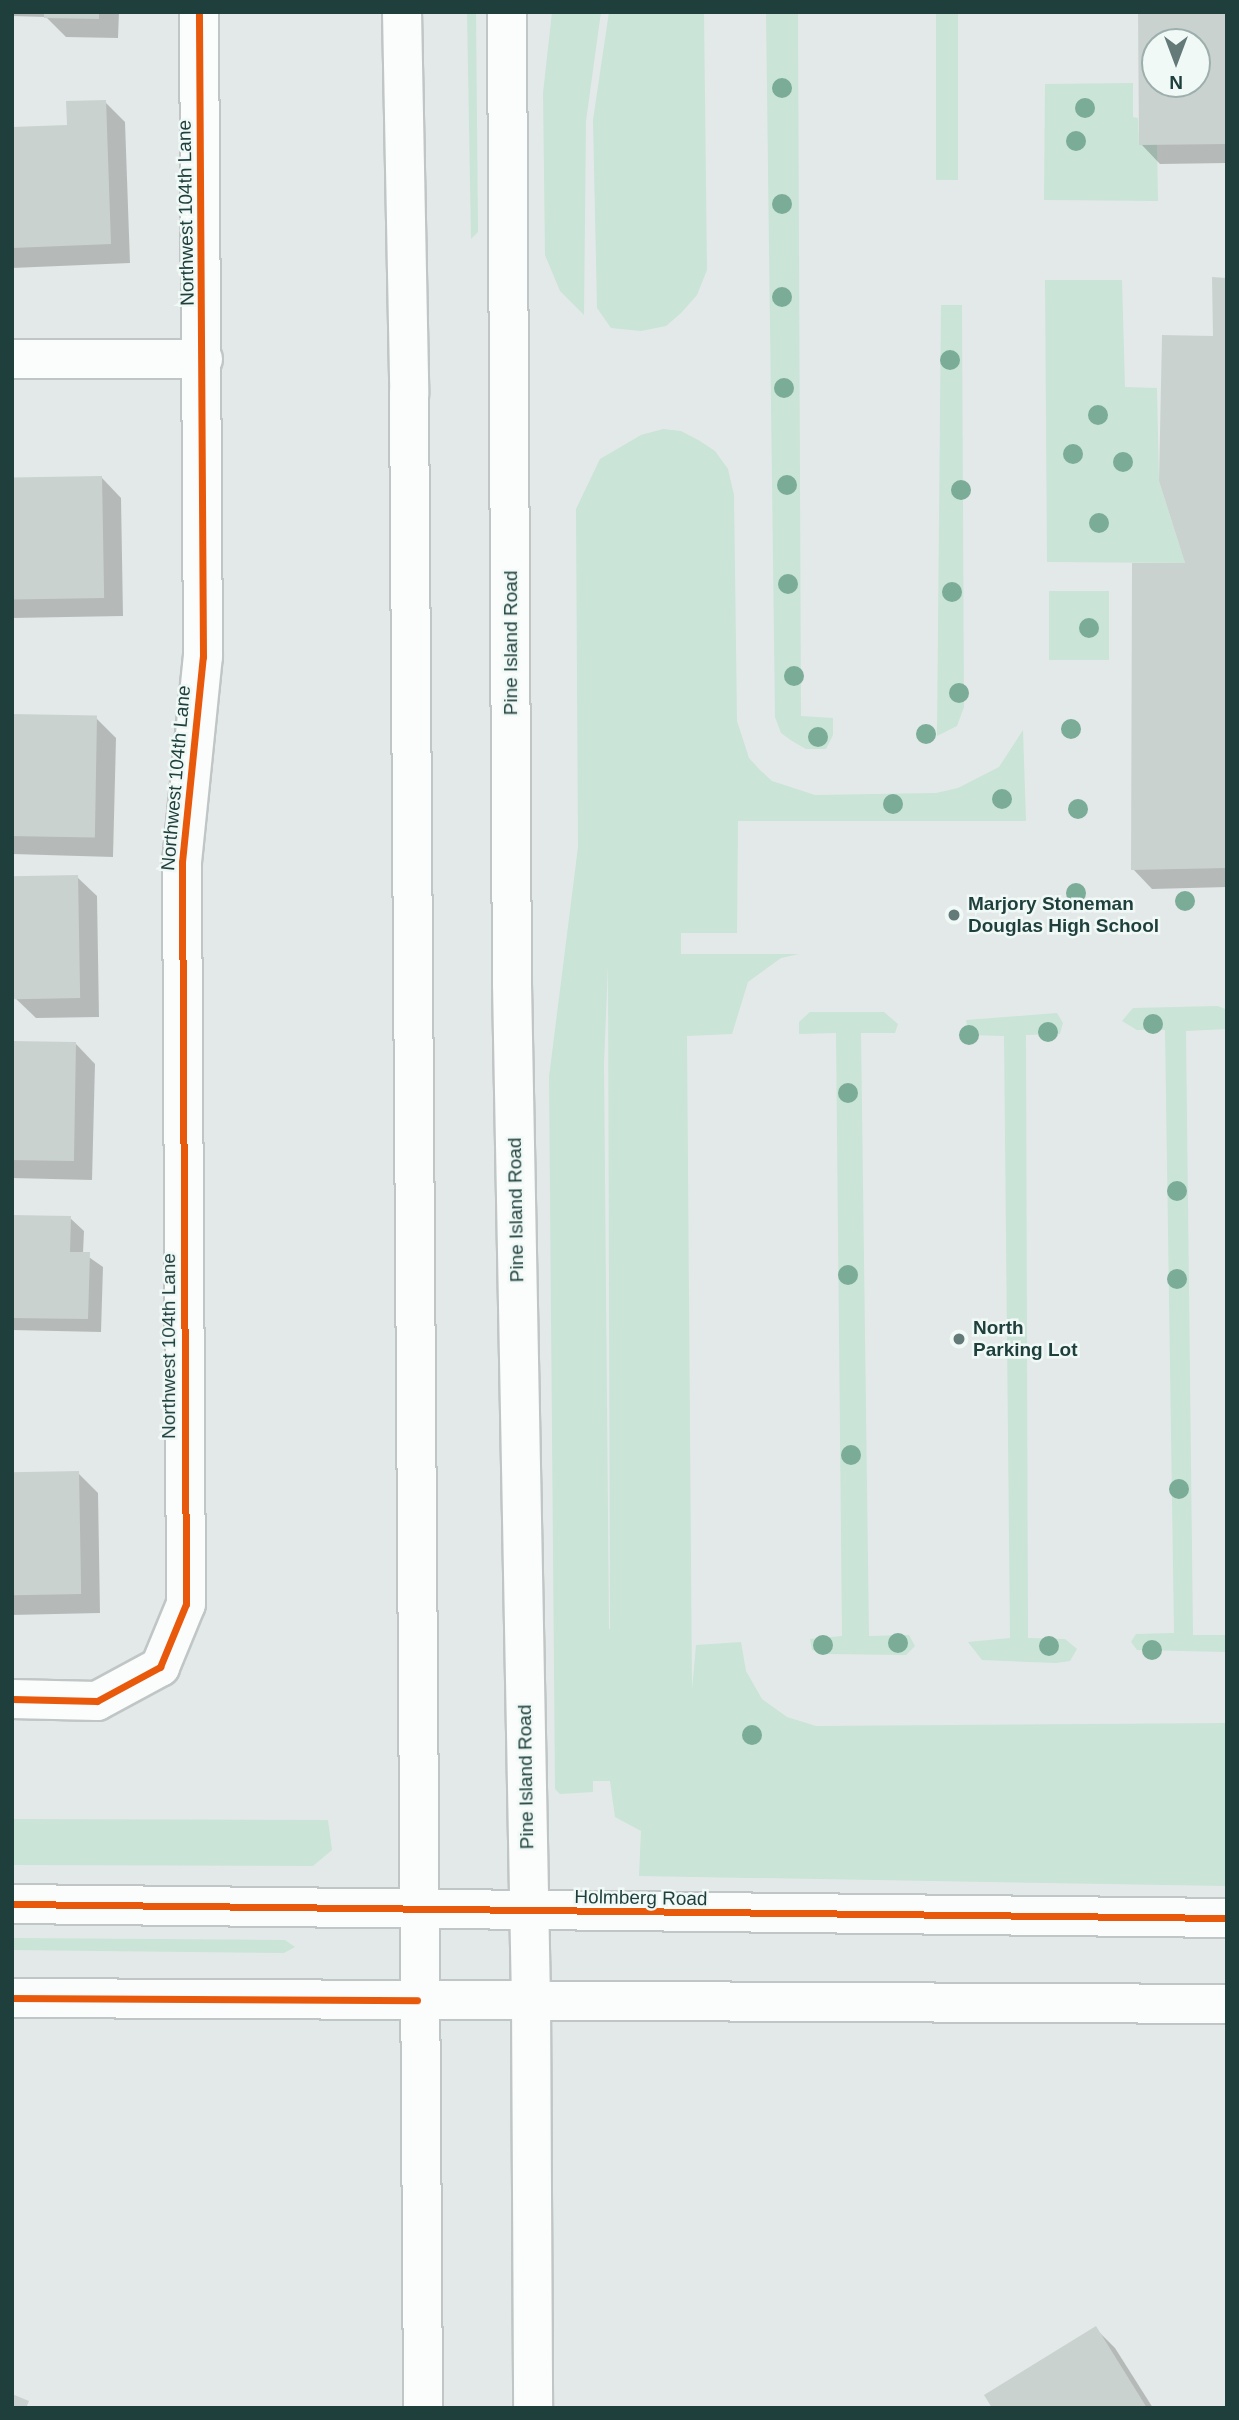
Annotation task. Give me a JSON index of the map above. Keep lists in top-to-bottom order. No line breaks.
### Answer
{"streets":{"main road":["Northwest 104th Lane","Pine Island Road","Holmberg Road"]},"crossings":[["Pine Island Road","Holmberg Road"]],"places":["Marjory Stoneman Douglas High School","North Parking Lot"],"north":"bottom"}
